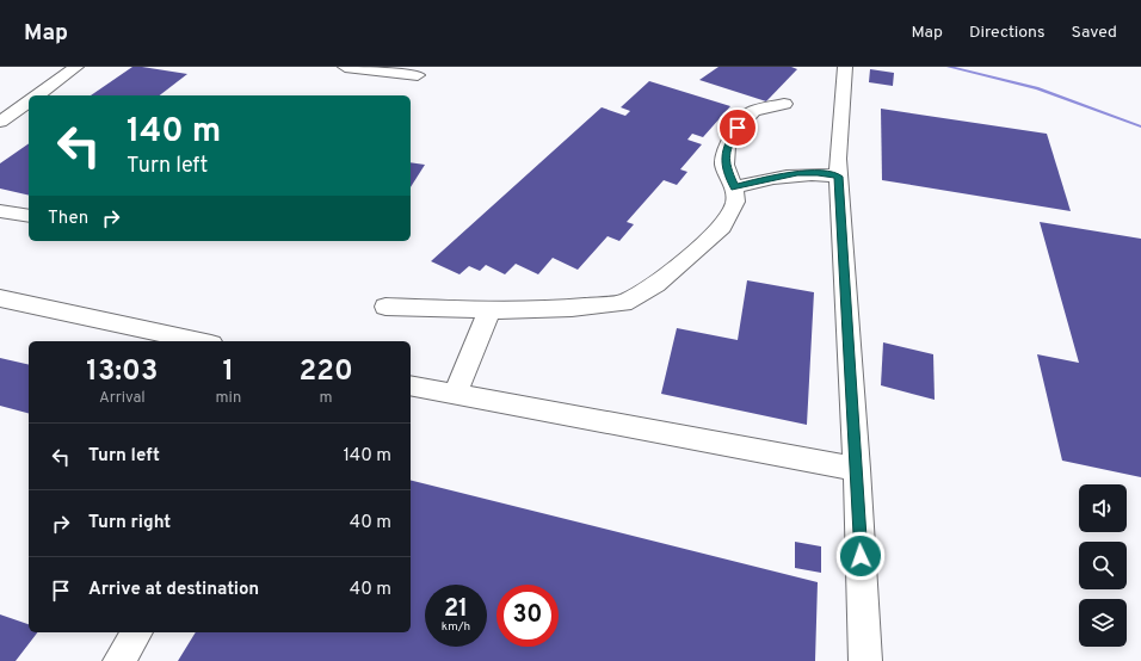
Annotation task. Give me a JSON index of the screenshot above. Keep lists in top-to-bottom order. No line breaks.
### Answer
{"page":{"header":"Map","nav":["Map","Directions","Saved"],"turn":["140 m","Turn left"],"then":"Then","eta":["13:03","Arrival","1","min","220","m"],"list":[{"name":"Turn left","value":"140 m"},{"name":"Turn right","value":"40 m"},{"name":"Arrive at destination","value":"40 m"}],"speed":"21 km/h","limit":"30"}}
